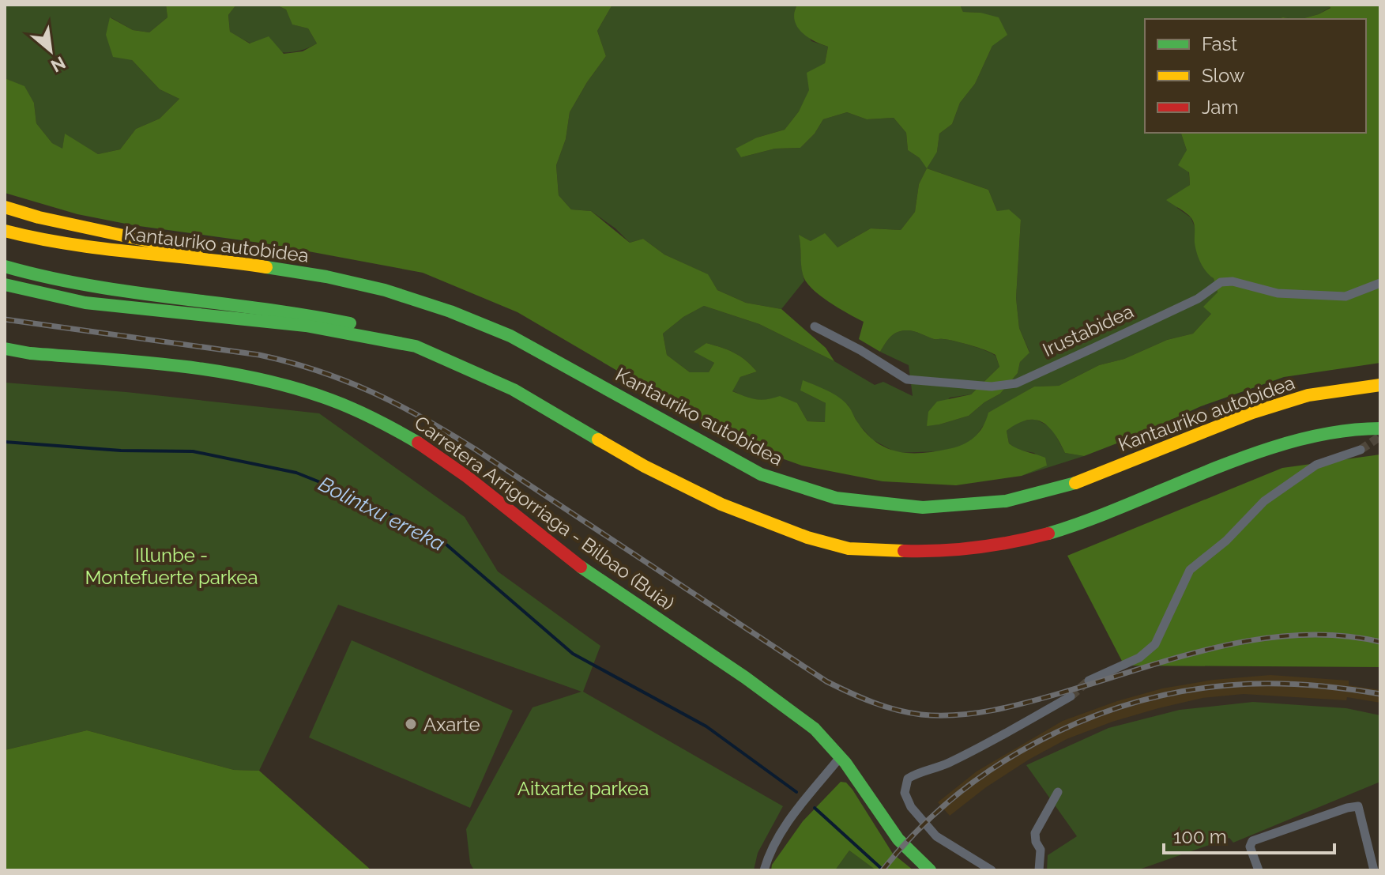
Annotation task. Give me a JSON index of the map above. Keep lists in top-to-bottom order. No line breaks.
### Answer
{"streets":{"main road":["Kantauriko autobidea","Carretera Arrigorriaga - Bilbao (Buia)"],"street":["Irustabidea"]},"water":["Bolintxu erreka"],"parks":["Illunbe - Montefuerte parkea","Aitxarte parkea"],"places":["Axarte"],"legend":["Fast","Slow","Jam"],"scale_bar":"100 m","north":"bottom right"}
